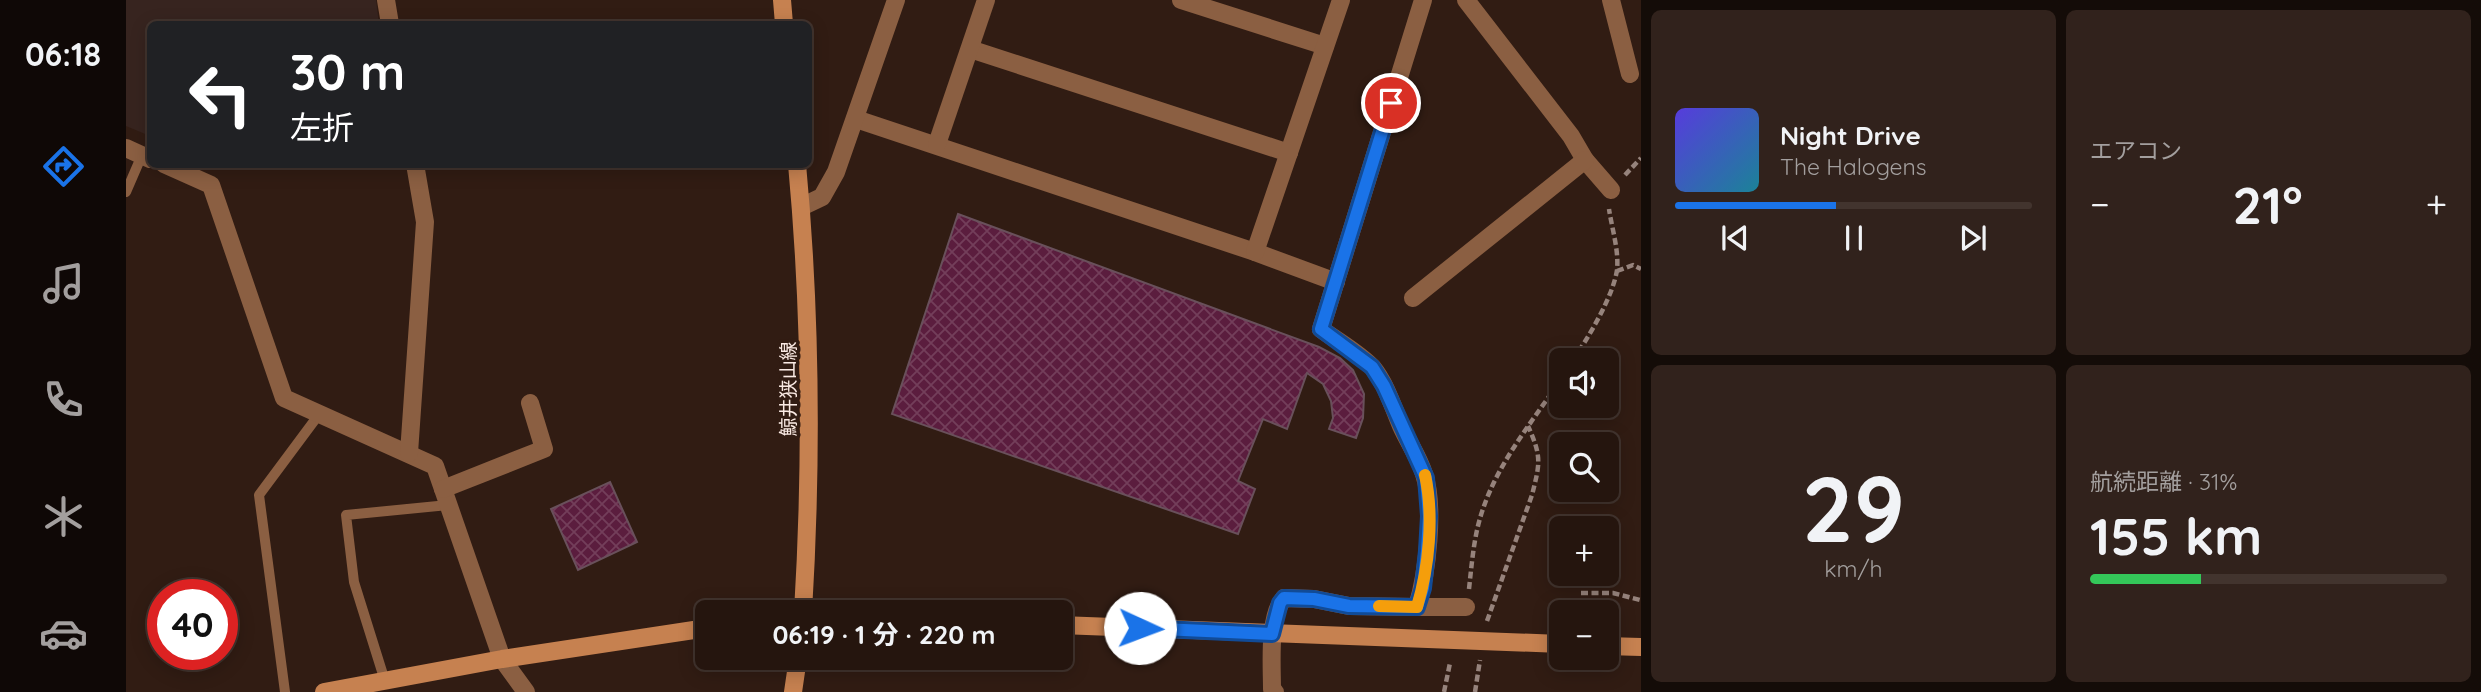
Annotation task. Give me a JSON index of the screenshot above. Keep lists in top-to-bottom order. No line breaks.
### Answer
{"streets":{"street":["鯨井狭山線"]},"page":{"tabs":"06:18","tile":["エアコン",["29","km/h"],["航続距離 · 31%","155 km"]],"turn":["30 m","左折"],"song":["Night Drive","The Halogens"],"heat":["−","21°","+"],"map_buttons":["+","−"],"limit":"40","trip":"06:19 · 1 分 · 220 m"}}
